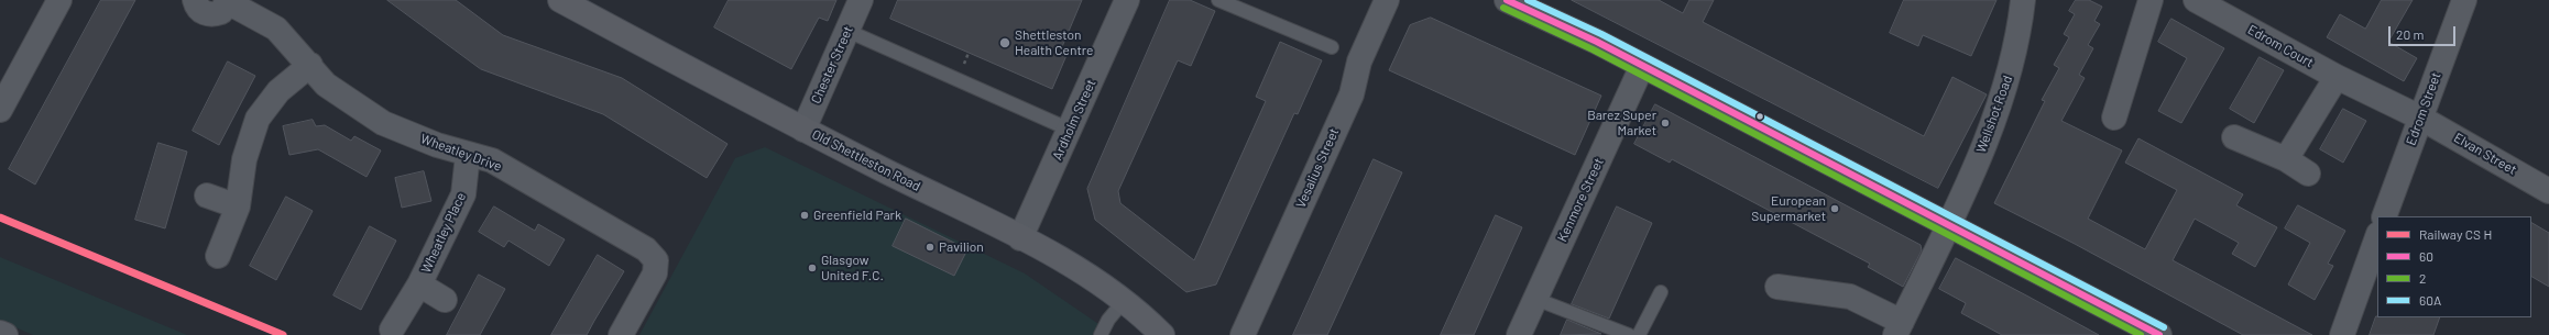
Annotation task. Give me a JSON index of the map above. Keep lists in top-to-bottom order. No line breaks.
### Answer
{"streets":{"main road":["Old Shettleston Road"],"street":["Edrom Court","Chester Street","Edrom Street","Wellshot Road","Ardholm Street","Wheatley Drive","Elvan Street","Vesalius Street","Kenmore Street","Wheatley Place"]},"crossings":[["Edrom Court","Edrom Street"],["Edrom Court","Elvan Street"],["Chester Street","Old Shettleston Road"],["Edrom Street","Elvan Street"],["Ardholm Street","Old Shettleston Road"],["Wheatley Drive","Wheatley Place"]],"places":["Shettleston Health Centre","Barez Super Market","European Supermarket","Greenfield Park","Pavilion","Glasgow United F.C."],"lines":["transit line 60","transit line 60A","transit line 2"],"legend":["Railway CS H","60","2","60A"],"scale_bar":"20 m"}
